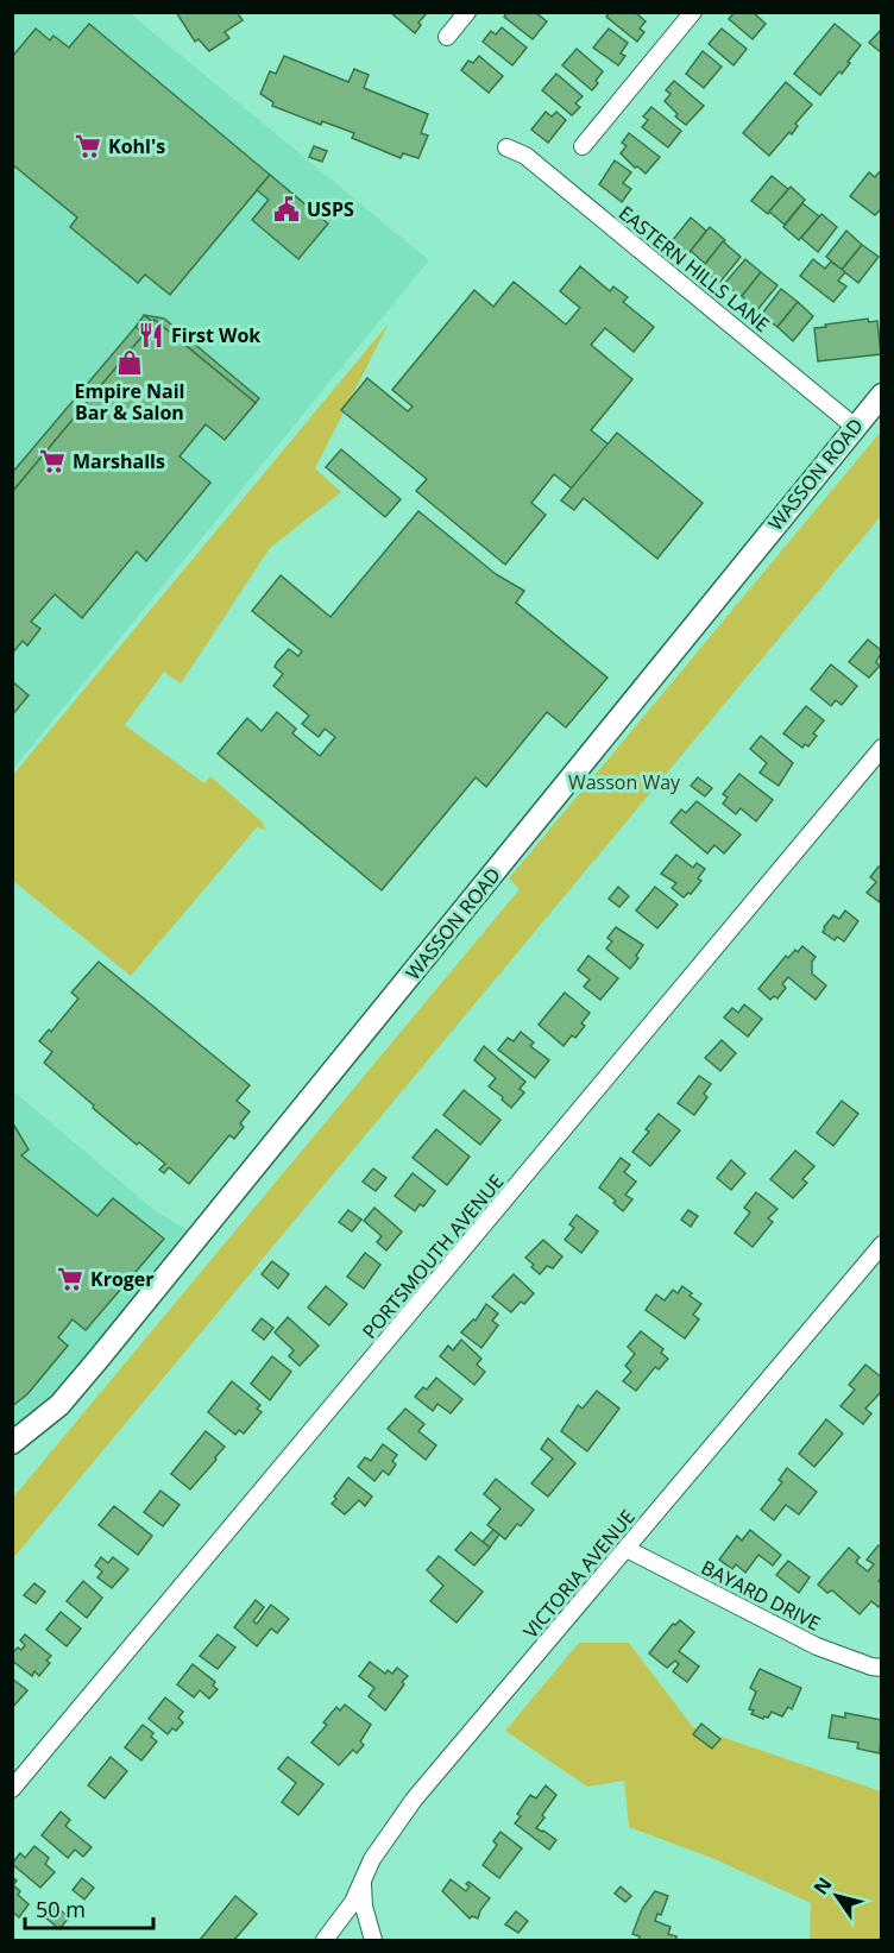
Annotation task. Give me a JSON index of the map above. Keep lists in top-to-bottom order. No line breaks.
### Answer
{"streets":{"street":["EASTERN HILLS LANE","WASSON ROAD","PORTSMOUTH AVENUE","VICTORIA AVENUE","BAYARD DRIVE"]},"crossings":[["EASTERN HILLS LANE","WASSON ROAD"],["VICTORIA AVENUE","BAYARD DRIVE"]],"parks":["Wasson Way"],"places":{"supermarket":["Kohl's","Marshalls","Kroger"],"public building":["USPS"],"restaurant":["First Wok"],"shop":["Empire Nail Bar & Salon"]},"scale_bar":"50 m","north":"top left"}
